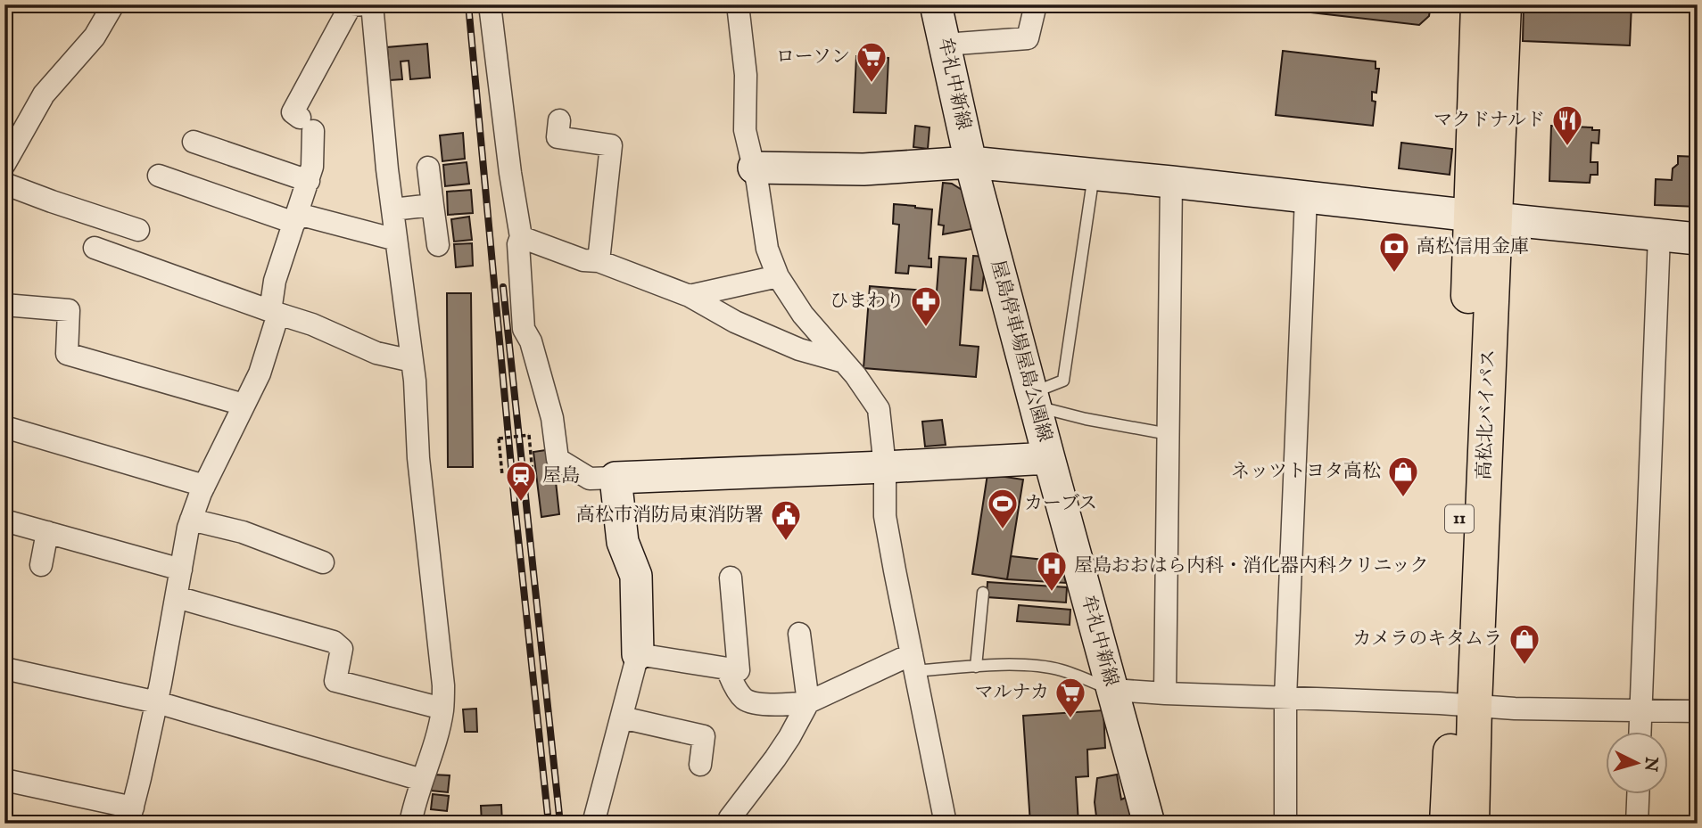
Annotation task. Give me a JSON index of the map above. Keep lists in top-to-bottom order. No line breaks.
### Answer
{"streets":{"highway":["高松北バイパス","11"],"main road":["牟礼中新線","屋島停車場屋島公園線"]},"crossings":[["牟礼中新線","屋島停車場屋島公園線"]],"places":{"supermarket":["ローソン","マルナカ"],"restaurant":["マクドナルド"],"bank":["高松信用金庫"],"pharmacy":["ひまわり"],"shop":["ネッツトヨタ高松","カメラのキタムラ"],"station":["屋島"],"sports":["カーブス"],"public building":["高松市消防局東消防署"],"hospital":["屋島おおはら内科・消化器内科クリニック"]},"north":"right"}
